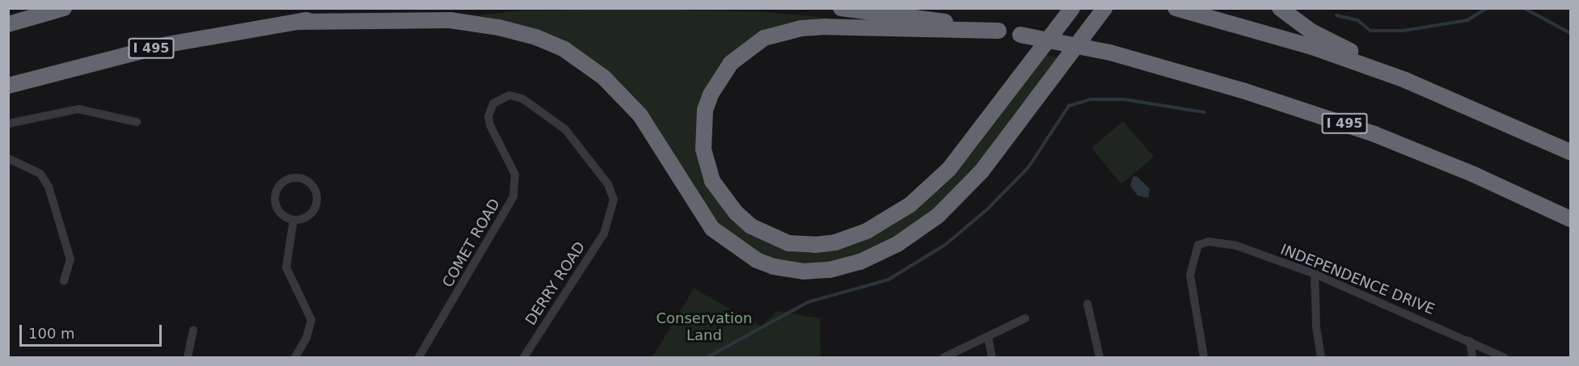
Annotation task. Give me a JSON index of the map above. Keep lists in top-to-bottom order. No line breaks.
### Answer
{"streets":{"highway":["I 495"],"street":["COMET ROAD","INDEPENDENCE DRIVE","DERRY ROAD"]},"crossings":[["COMET ROAD","DERRY ROAD"]],"parks":["Conservation Land"],"scale_bar":"100 m"}
